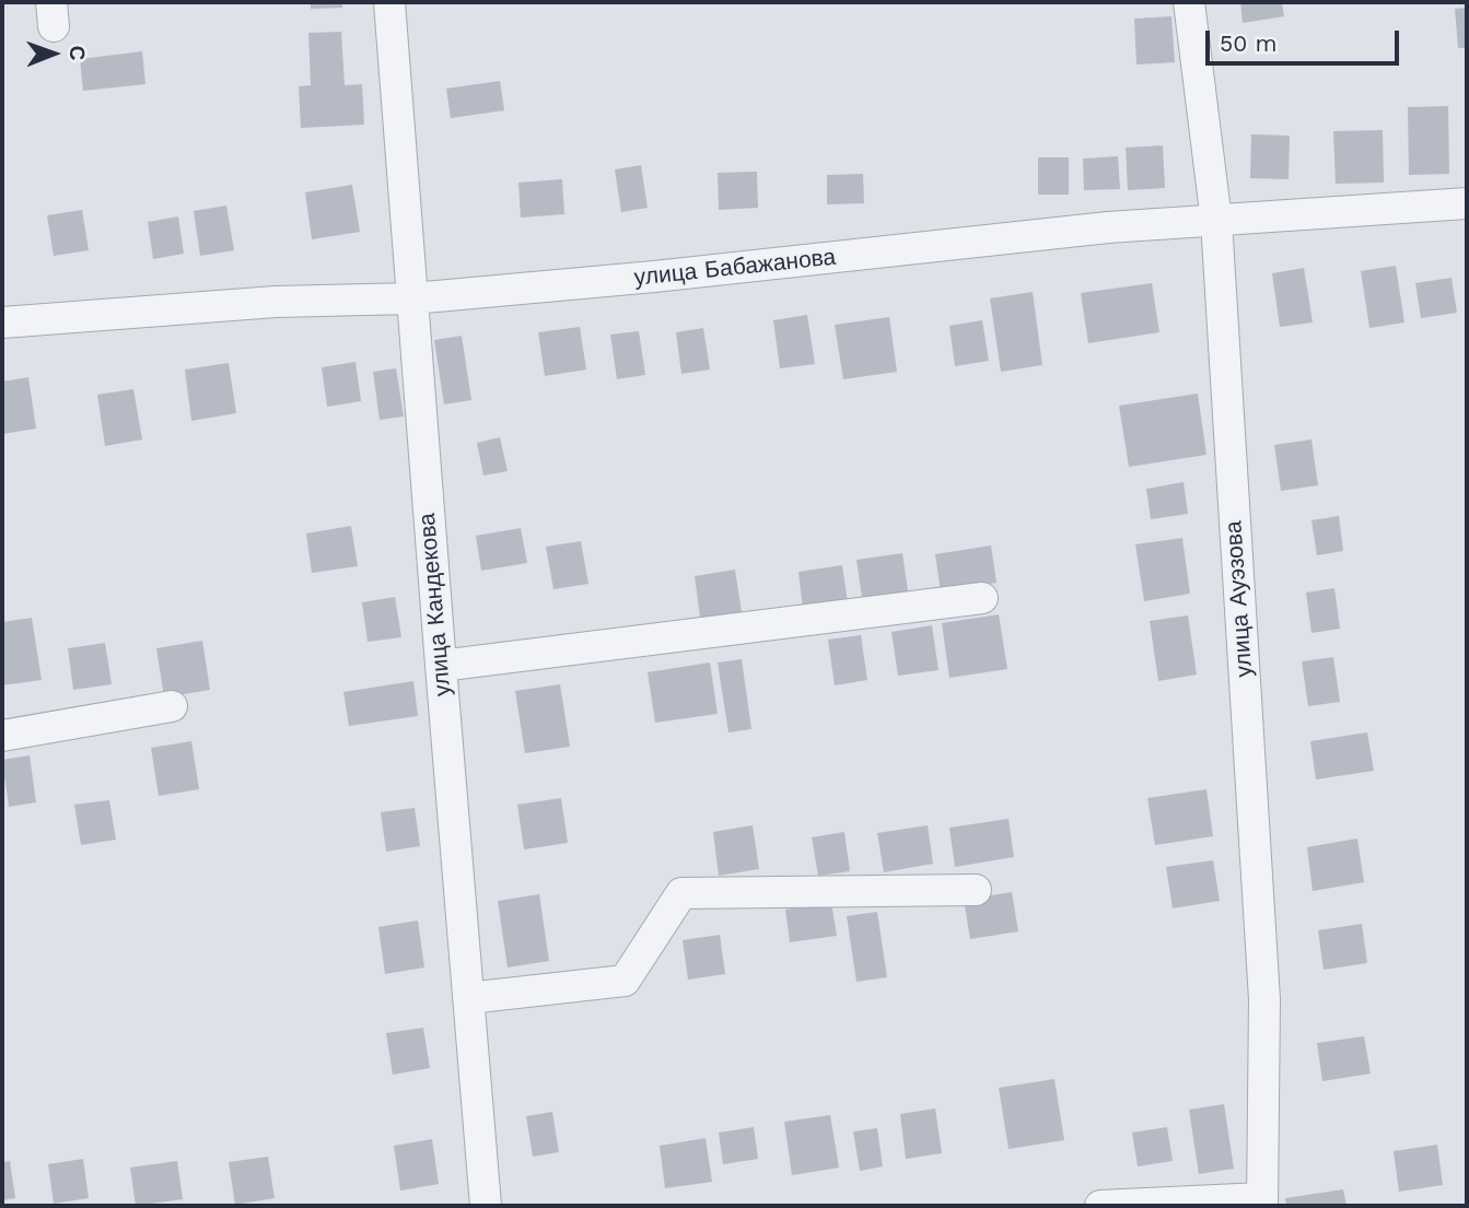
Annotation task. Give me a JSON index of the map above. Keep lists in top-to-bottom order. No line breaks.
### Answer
{"streets":{"street":["улица Бабажанова","улица Ауэзова","улица Кандекова"]},"crossings":[["улица Бабажанова","улица Ауэзова"],["улица Бабажанова","улица Кандекова"]],"scale_bar":"50 m","north":"right"}
